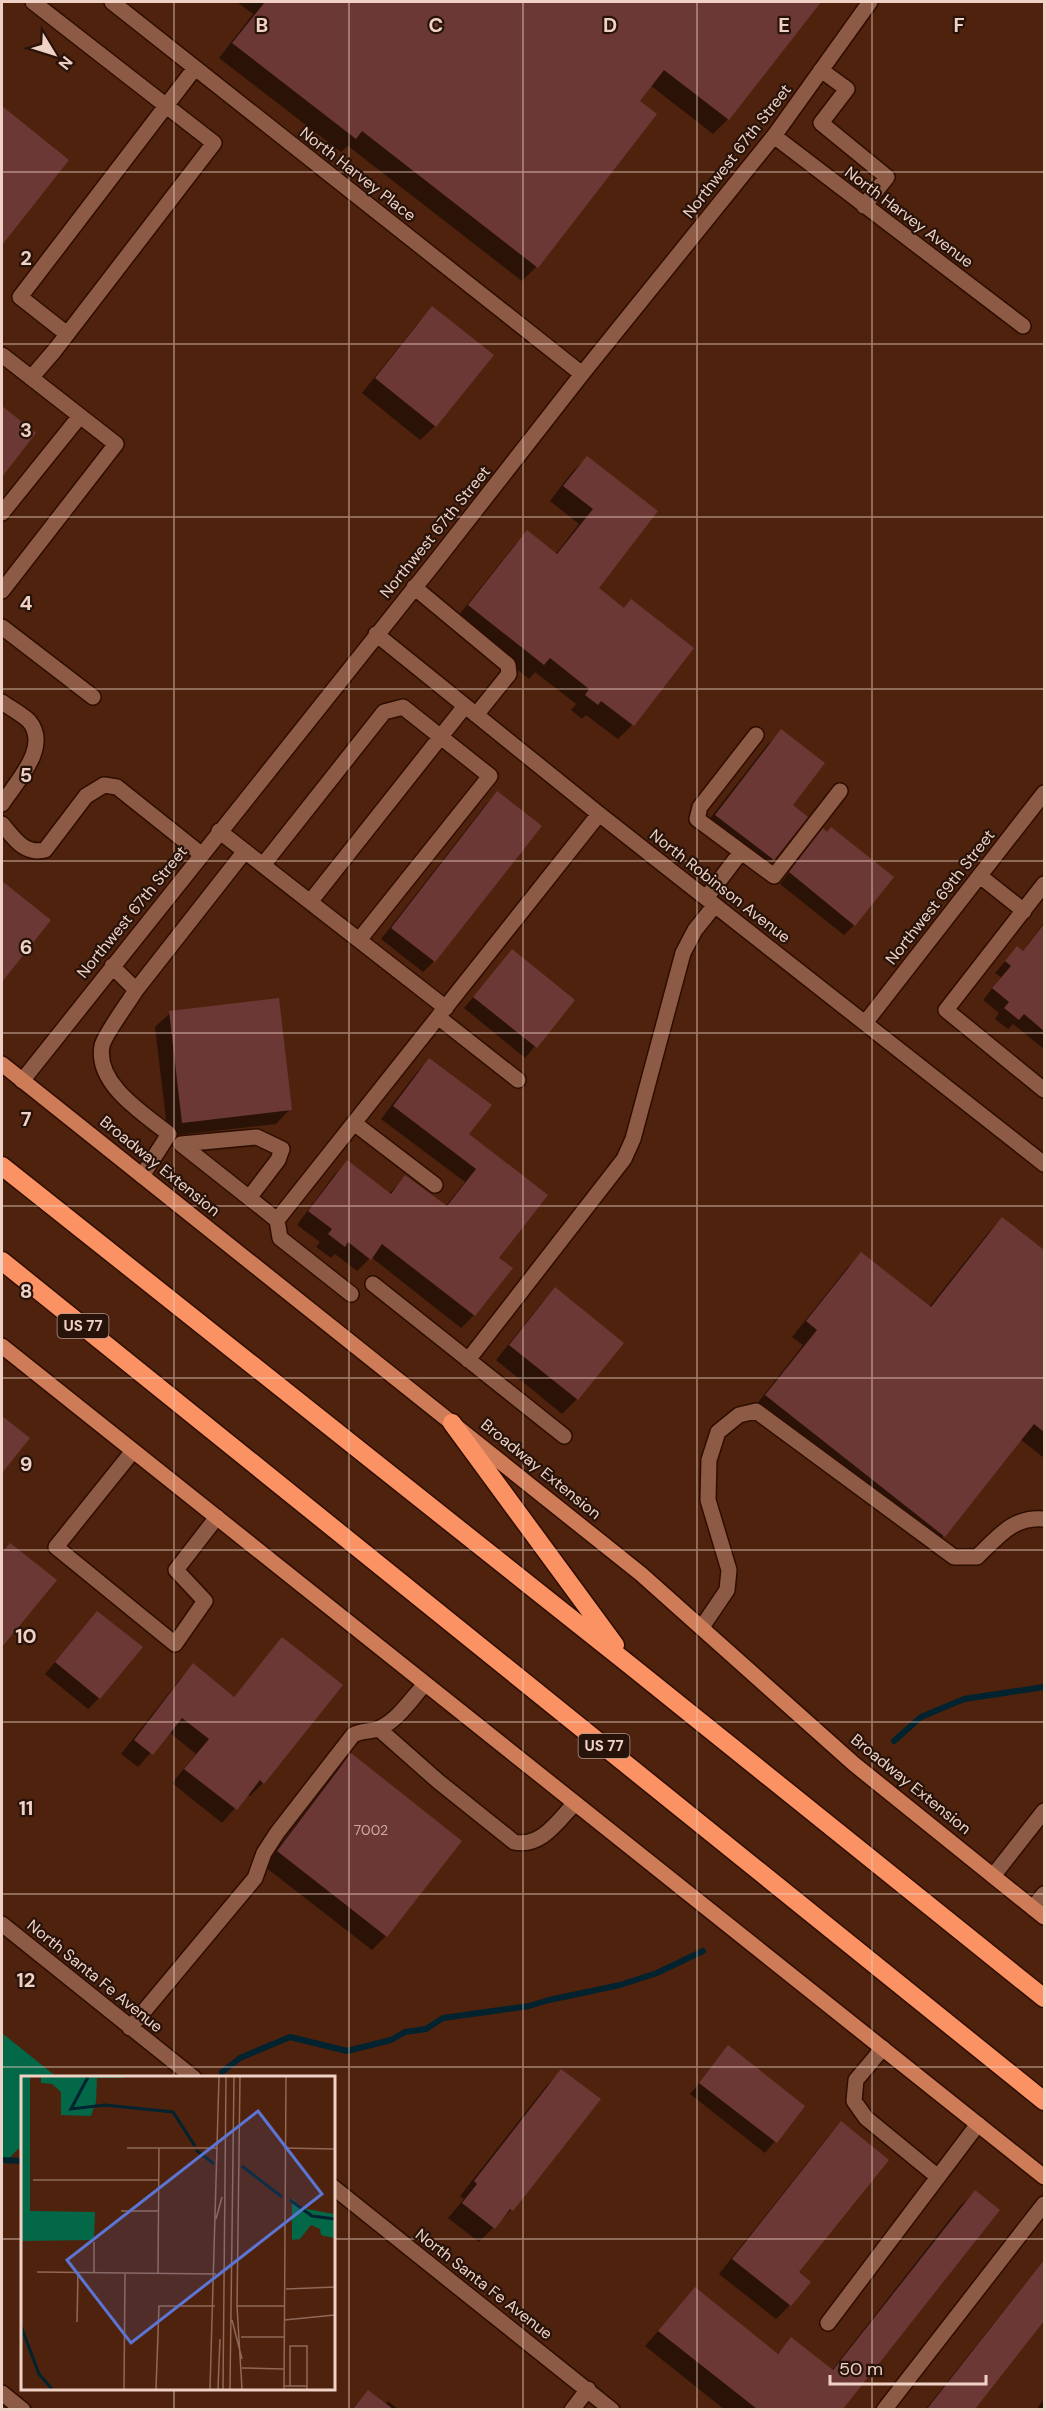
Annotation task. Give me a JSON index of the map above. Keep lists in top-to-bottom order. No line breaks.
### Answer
{"streets":{"highway":["US 77"],"main road":["Broadway Extension"],"street":["Northwest 67th Street","North Harvey Place","North Harvey Avenue","North Robinson Avenue","Northwest 69th Street","North Santa Fe Avenue"]},"crossings":[["Northwest 67th Street","North Harvey Place"],["Northwest 67th Street","North Harvey Avenue"],["Northwest 67th Street","North Robinson Avenue"],["Northwest 67th Street","Broadway Extension"],["North Robinson Avenue","Northwest 69th Street"]],"house_numbers":["7002"],"scale_bar":"50 m","north":"bottom right","grid":{"columns":["B","C","D","E","F"],"rows":["2","3","4","5","6","7","8","9","10","11","12"]}}
